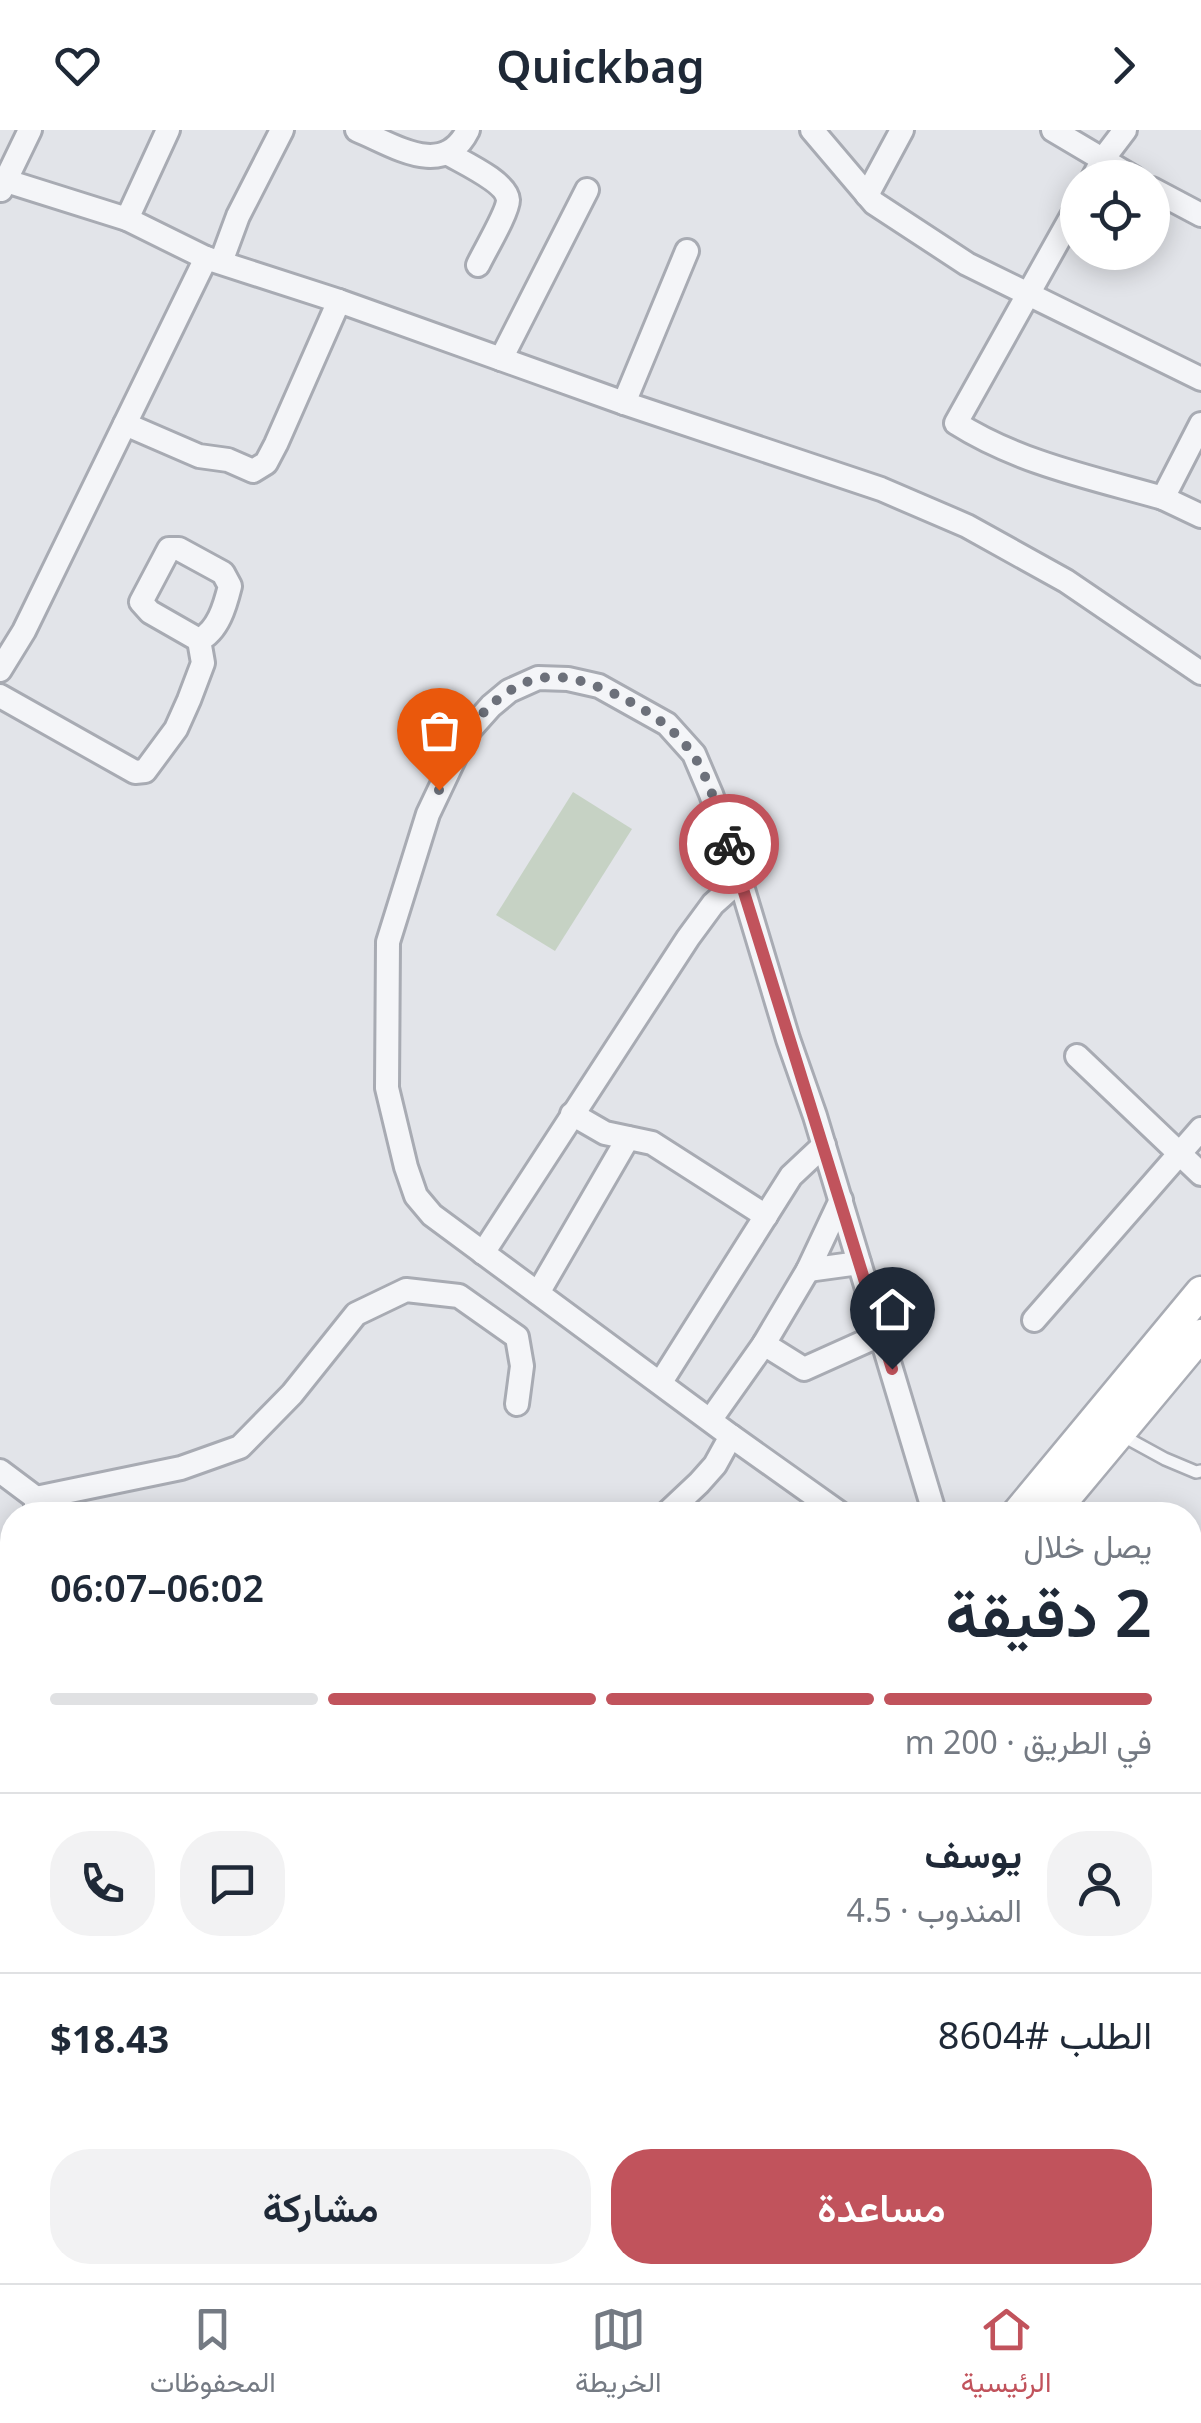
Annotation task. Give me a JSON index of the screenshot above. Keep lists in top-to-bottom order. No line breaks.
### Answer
{"page":{"header":"Quickbag","heading":["2 دقيقة","يصل خلال","06:02–06:07"],"panel":["يوسف","المندوب · 4.5","الطلب #8604","$18.43"],"bar":"في الطريق · 200 m","buttons":["مساعدة","مشاركة"],"tabs":["الرئيسية","الخريطة","المحفوظات"]}}
